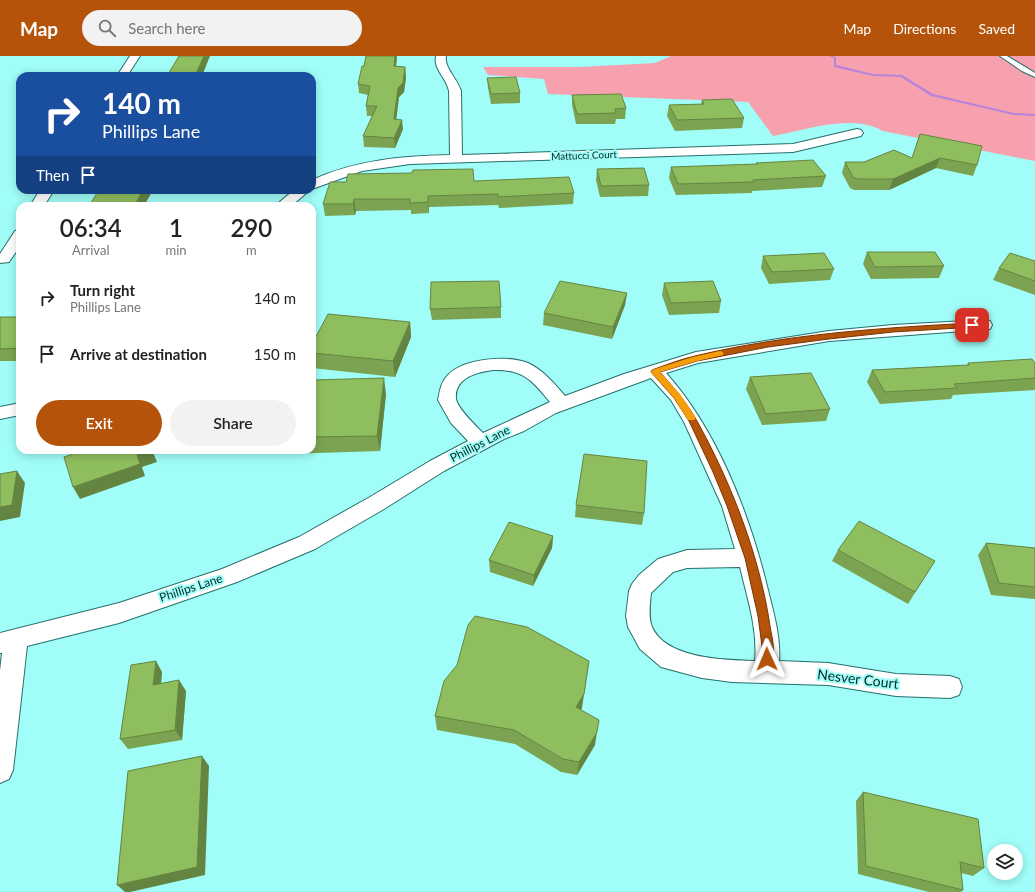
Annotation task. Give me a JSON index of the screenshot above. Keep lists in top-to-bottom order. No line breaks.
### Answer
{"streets":{"street":["Mattucci Court","Phillips Lane","Nesver Court"]},"page":{"header":"Map","search":"Search here","nav":["Map","Directions","Saved"],"turn":["140 m","Phillips Lane"],"then":"Then","eta":["06:34","Arrival","1","min","290","m"],"list":[{"name":"Turn right","note":"Phillips Lane","value":"140 m"},{"name":"Arrive at destination","value":"150 m"}],"buttons":["Exit","Share"]}}
